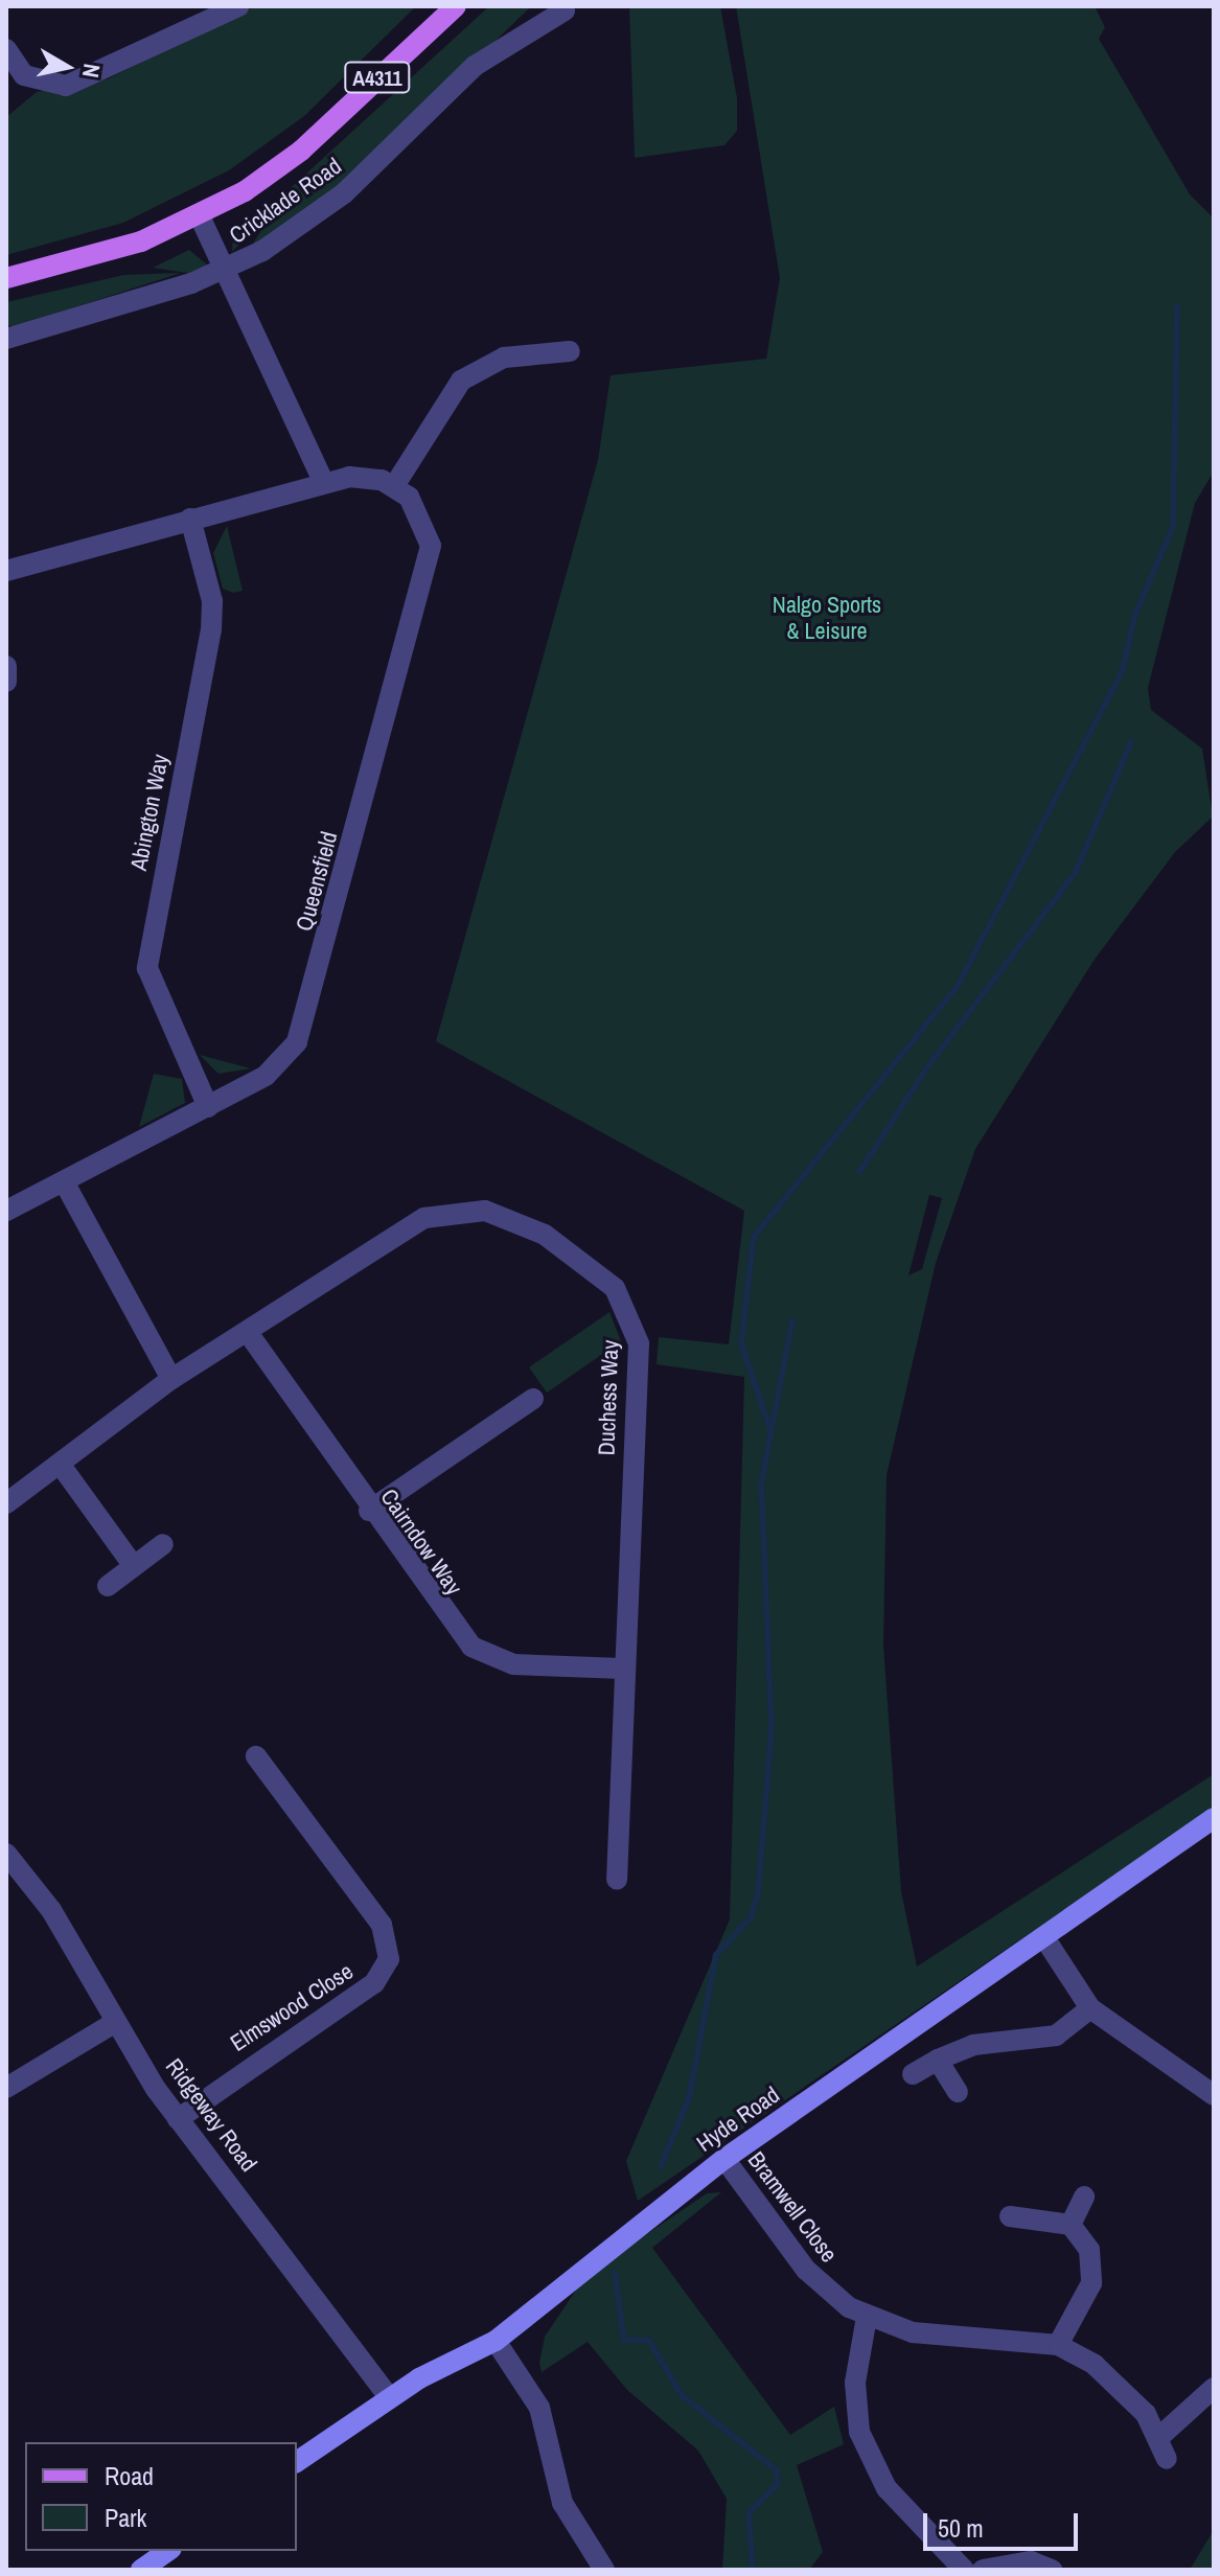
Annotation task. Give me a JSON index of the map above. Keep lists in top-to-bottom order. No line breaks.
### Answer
{"streets":{"main road":["A4311","Cricklade Road","Hyde Road"],"street":["Abington Way","Queensfield","Duchess Way","Cairndow Way","Elmswood Close","Ridgeway Road","Bramwell Close"]},"crossings":[["Abington Way","Queensfield"],["Duchess Way","Cairndow Way"],["Elmswood Close","Ridgeway Road"],["Ridgeway Road","Hyde Road"],["Hyde Road","Bramwell Close"]],"parks":["Nalgo Sports & Leisure"],"legend":["Road","Park"],"scale_bar":"50 m","north":"right"}
